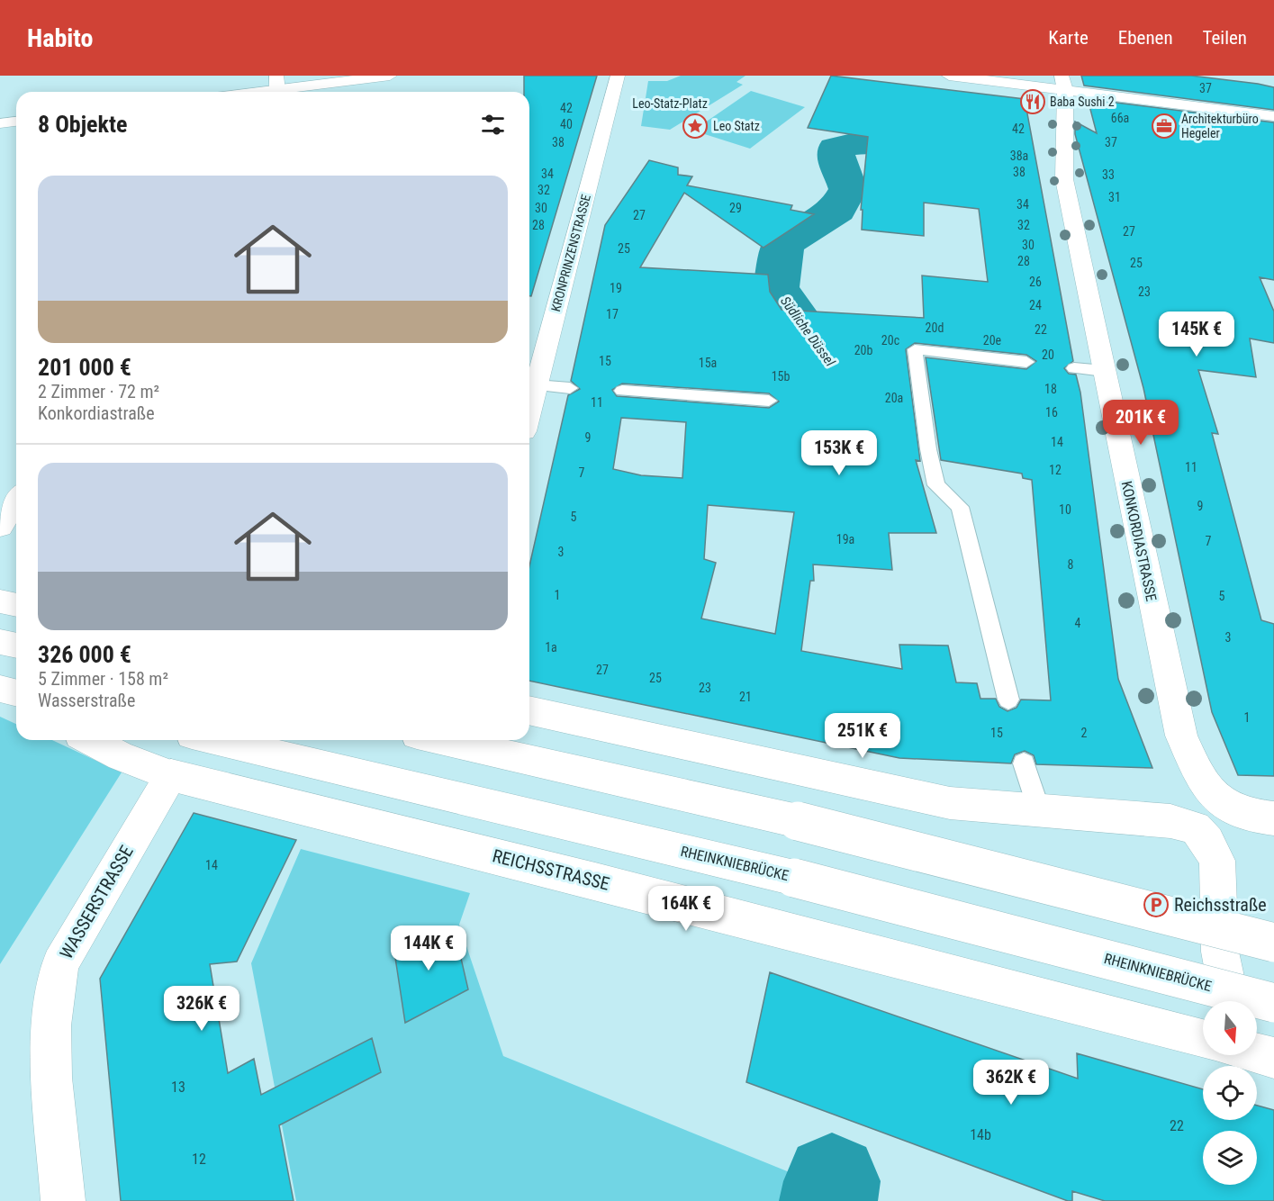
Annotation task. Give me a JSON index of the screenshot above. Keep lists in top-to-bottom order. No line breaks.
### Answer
{"streets":{"main road":["KRONPRINZENSTRASSE","KONKORDIASTRASSE","RHEINKNIEBRÜCKE","REICHSSTRASSE","WASSERSTRASSE"]},"crossings":[["REICHSSTRASSE","WASSERSTRASSE"]],"water":["Südliche Düssel"],"parks":["Leo-Statz-Platz"],"places":{"restaurant":["Baba Sushi 2"],"place":["Leo Statz"],"office":["Architekturbüro Hegeler"],"parking":["Reichsstraße"]},"house_numbers":["37","42","66a","40","42","38","37","38a","38","34","33","32","31","34","30","29","27","28","32","27","30","25","28","25","26","19","23","24","17","20d","22","20c","20e","20b","20","15","15a","15b","18","20a","11","16","9","14","11","12","7","9","10","5","19a","7","3","8","1","5","4","3","1a","27","25","23","21","1","15","2","14","13","22","14b","12"],"north":"bottom","page":{"header":"Habito","nav":["Karte","Ebenen","Teilen"],"heading":"8 Objekte","list":[{"name":"201 000 €","note":"2 Zimmer · 72 m² · Konkordiastraße"},{"name":"326 000 €","note":"5 Zimmer · 158 m² · Wasserstraße"}],"price":["145K €","201K €","153K €","251K €","164K €","144K €","326K €","362K €"]}}
